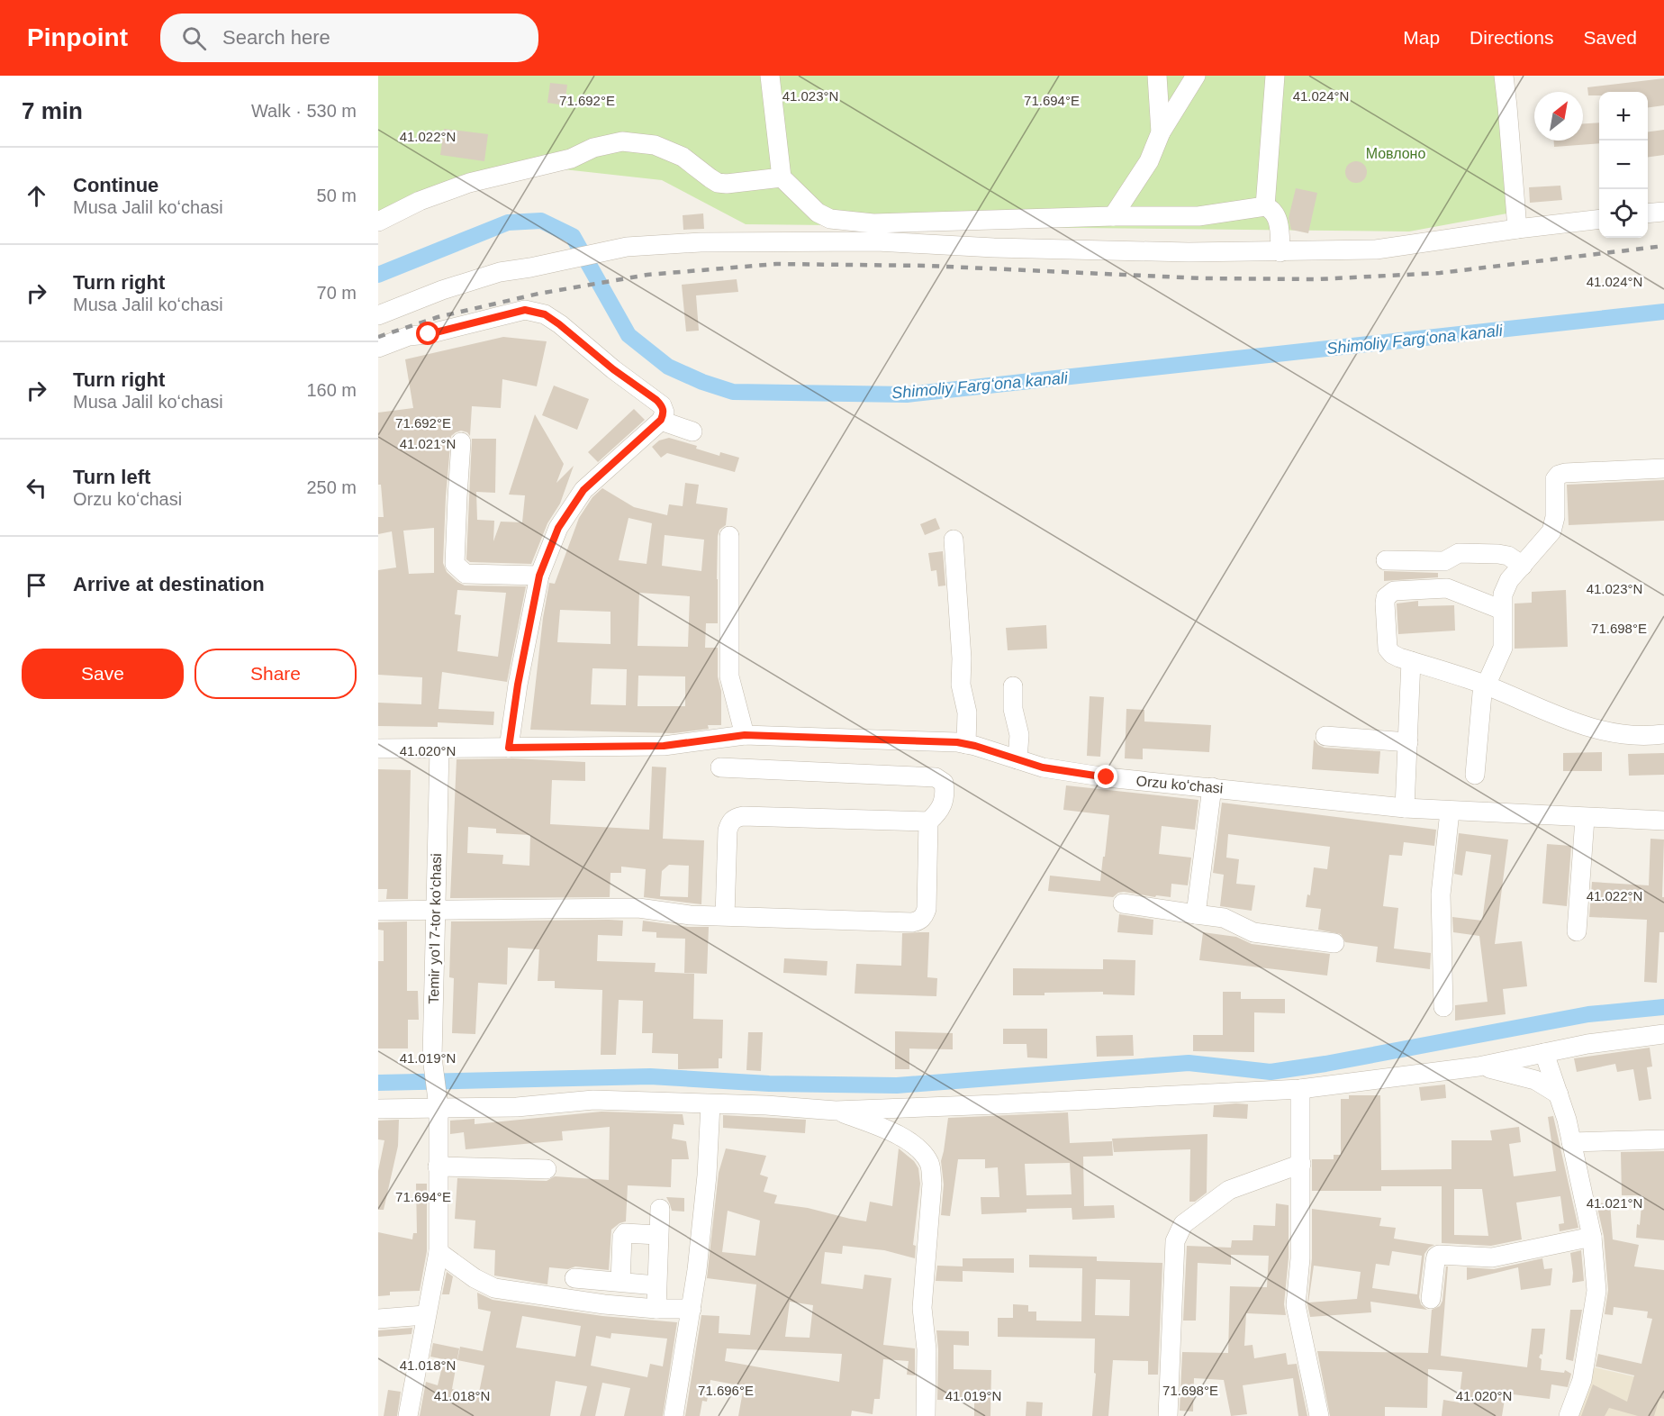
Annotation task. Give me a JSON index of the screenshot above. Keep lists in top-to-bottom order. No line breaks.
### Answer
{"streets":{"street":["Orzu koʻchasi","Temir yoʻl 7-tor koʻchasi"]},"crossings":[["Orzu koʻchasi","Temir yoʻl 7-tor koʻchasi"]],"water":["Shimoliy Fargʻona kanali"],"parks":["Мовлоно"],"north":"top right","page":{"header":"Pinpoint","search":"Search here","nav":["Map","Directions","Saved"],"heading":["7 min","Walk · 530 m"],"map_buttons":["+","−"],"list":[["Continue","Musa Jalil koʻchasi","50 m"],["Turn right","Musa Jalil koʻchasi","70 m"],["Turn right","Musa Jalil koʻchasi","160 m"],["Turn left","Orzu koʻchasi","250 m"],"Arrive at destination"],"buttons":["Save","Share"]},"coordinates":["41.023°N","41.024°N","71.694°E","71.692°E","41.022°N","41.021°N","71.698°E","41.020°N","41.019°N","41.018°N","71.696°E"]}
